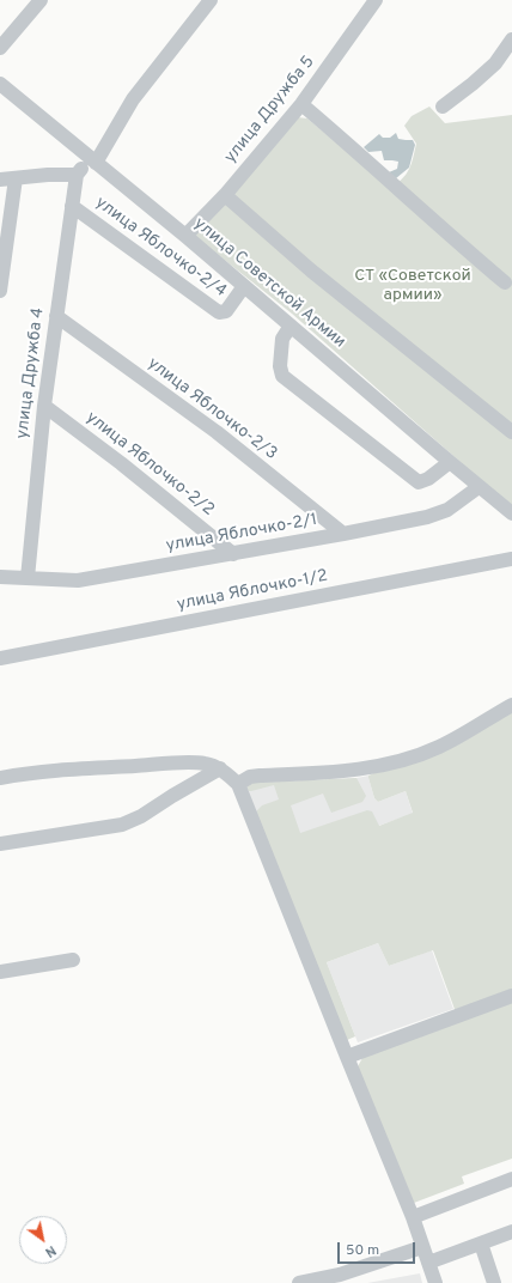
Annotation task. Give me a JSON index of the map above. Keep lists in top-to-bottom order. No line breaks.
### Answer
{"streets":{"street":["улица Дружба 5","улица Яблочко-2/4","улица Советской Армии","улица Дружба 4","улица Яблочко-2/3","улица Яблочко-2/2","улица Яблочко-2/1","улица Яблочко-1/2"]},"crossings":[["улица Дружба 5","улица Советской Армии"],["улица Яблочко-2/4","улица Советской Армии"],["улица Яблочко-2/4","улица Дружба 4"],["улица Советской Армии","улица Яблочко-2/1"],["улица Дружба 4","улица Яблочко-2/3"],["улица Дружба 4","улица Яблочко-2/2"],["улица Дружба 4","улица Яблочко-2/1"],["улица Яблочко-2/3","улица Яблочко-2/1"],["улица Яблочко-2/2","улица Яблочко-2/1"]],"parks":["СТ «Советской армии»"],"scale_bar":"50 m","north":"bottom right"}
